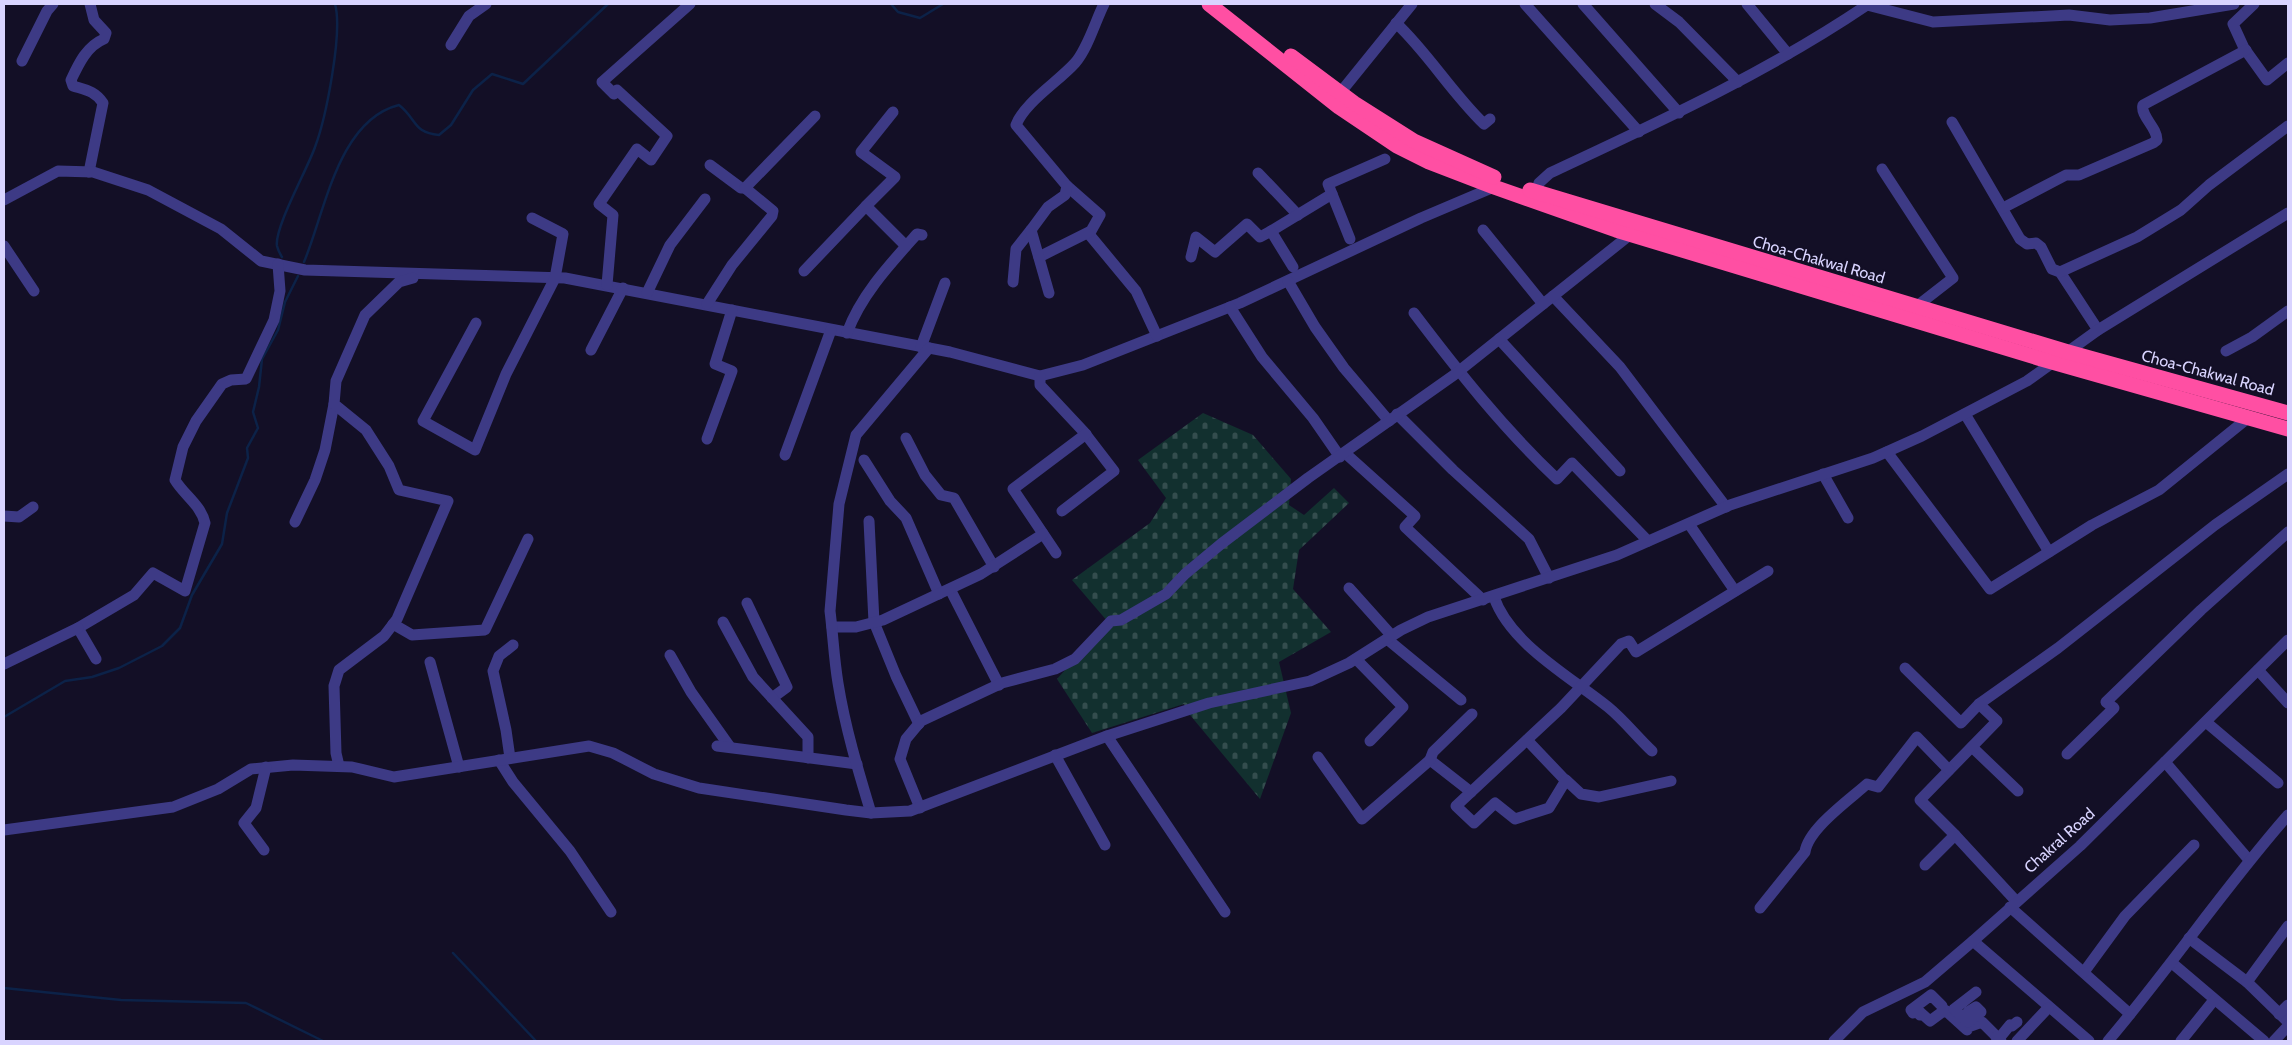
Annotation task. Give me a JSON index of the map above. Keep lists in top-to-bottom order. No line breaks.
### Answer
{"streets":{"highway":["Choa-Chakwal Road"],"street":["Chakral Road"]}}
